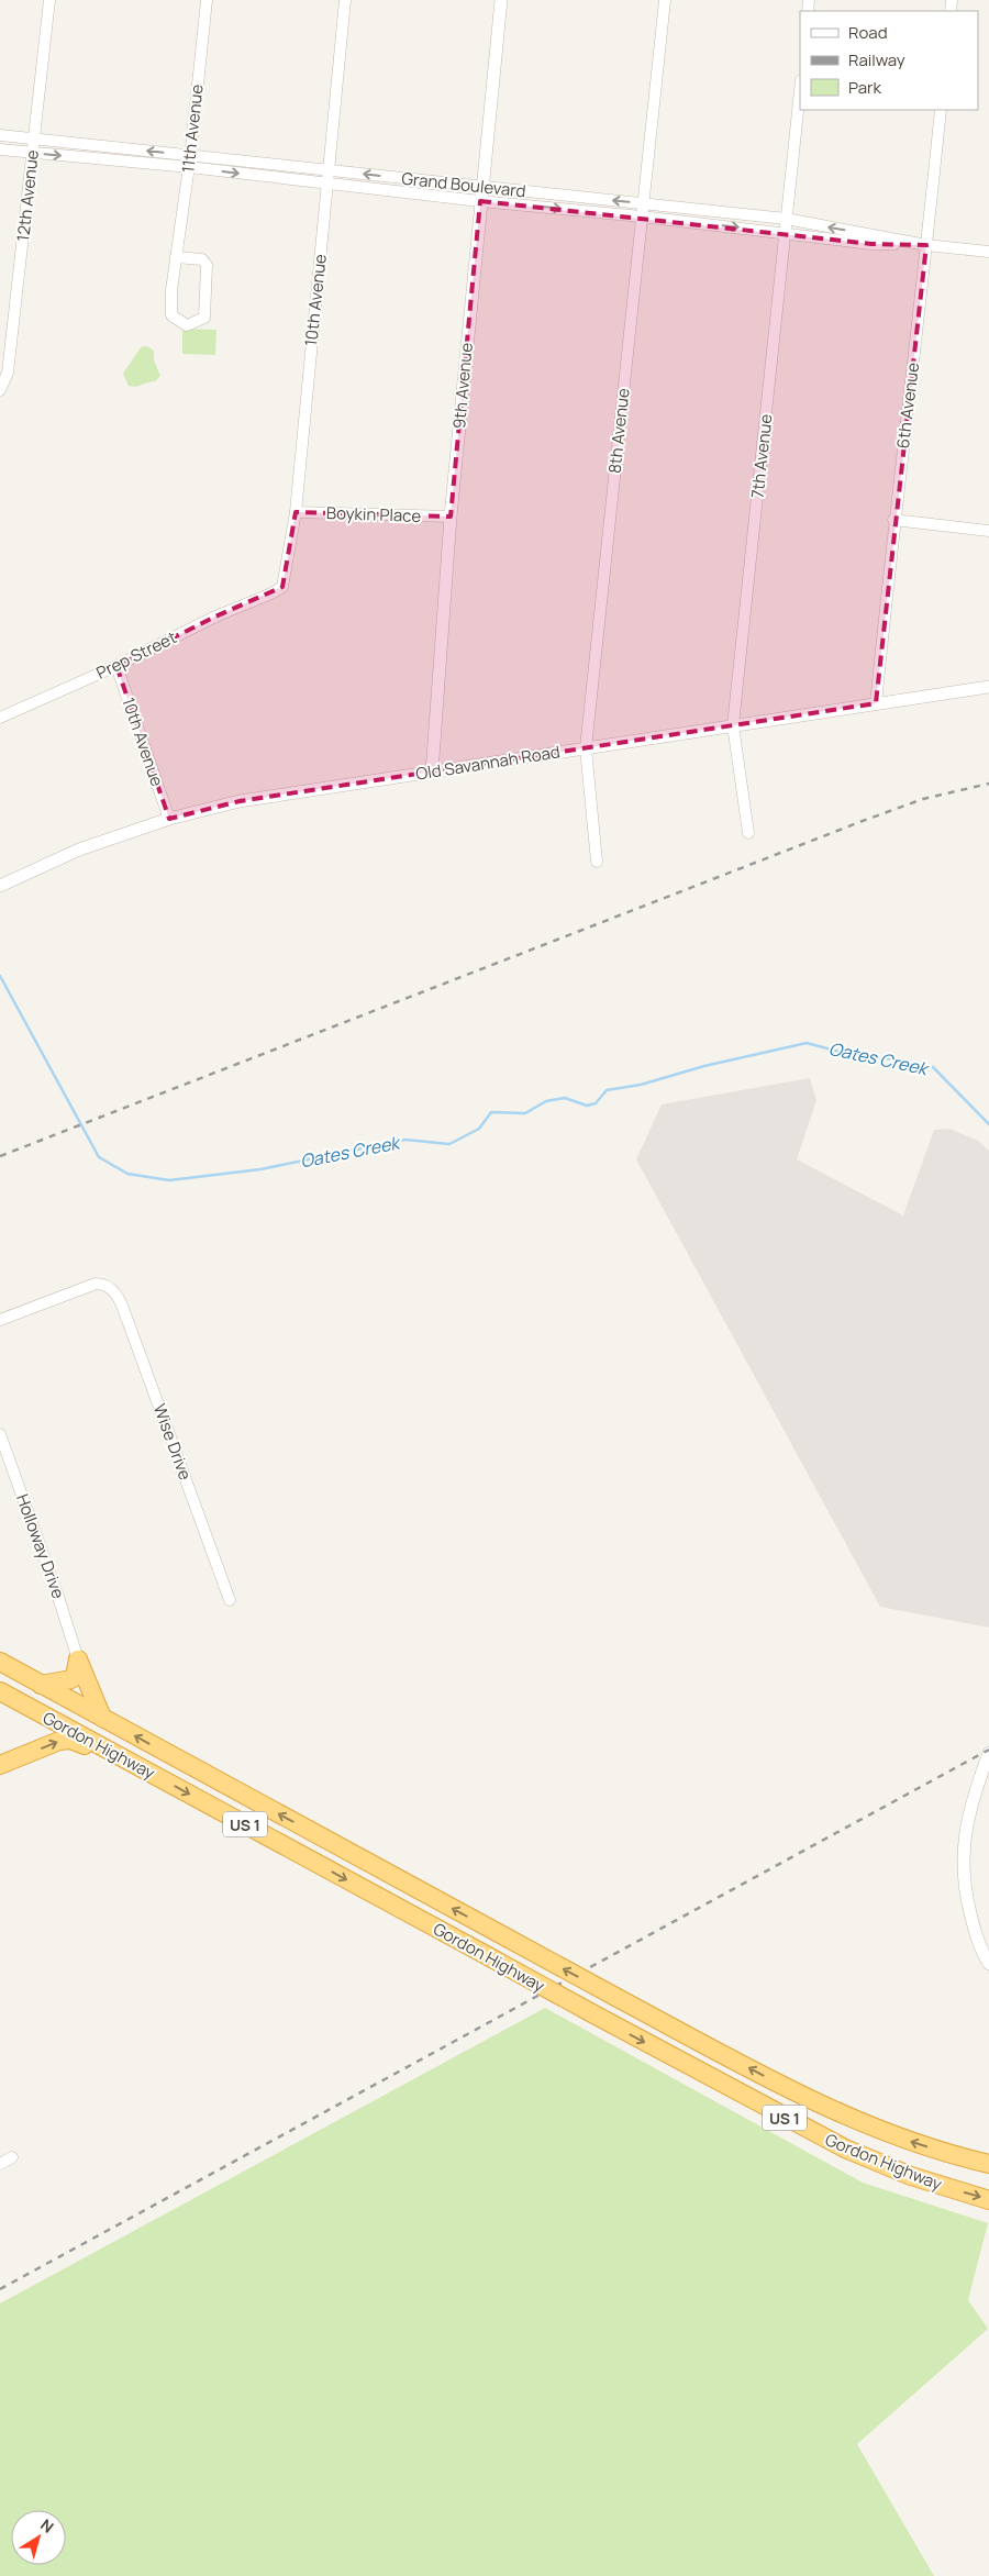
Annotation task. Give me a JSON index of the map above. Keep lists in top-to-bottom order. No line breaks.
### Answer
{"streets":{"highway":["Gordon Highway","US 1"],"street":["11th Avenue","Grand Boulevard","12th Avenue","10th Avenue","9th Avenue","6th Avenue","8th Avenue","7th Avenue","Boykin Place","Prep Street","Old Savannah Road","Wise Drive","Holloway Drive"]},"crossings":[["11th Avenue","Grand Boulevard"],["Grand Boulevard","12th Avenue"],["Grand Boulevard","10th Avenue"],["Grand Boulevard","9th Avenue"],["Grand Boulevard","6th Avenue"],["Grand Boulevard","8th Avenue"],["Grand Boulevard","7th Avenue"],["10th Avenue","Boykin Place"],["10th Avenue","Prep Street"],["10th Avenue","Old Savannah Road"],["9th Avenue","Boykin Place"],["9th Avenue","Old Savannah Road"],["6th Avenue","Old Savannah Road"],["8th Avenue","Old Savannah Road"],["7th Avenue","Old Savannah Road"]],"water":["Oates Creek"],"legend":["Road","Railway","Park"],"north":"top right"}
